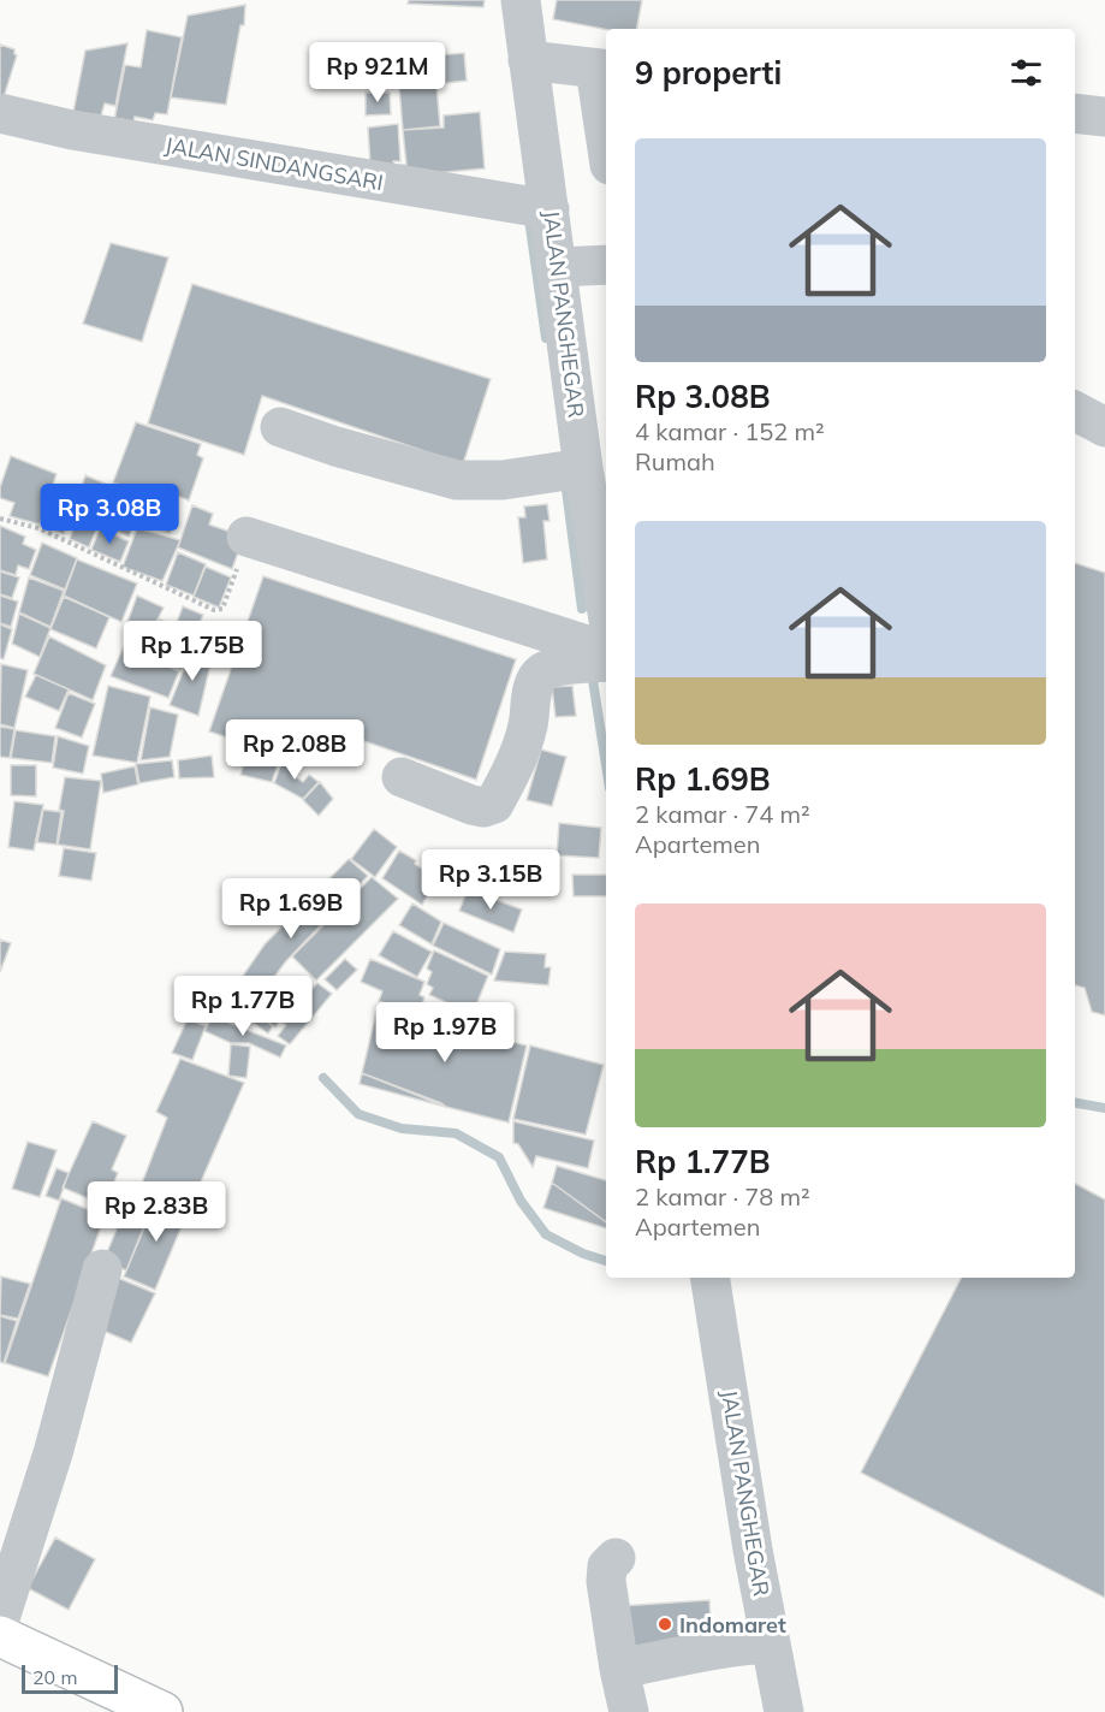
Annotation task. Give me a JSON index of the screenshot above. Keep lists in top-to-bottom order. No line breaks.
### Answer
{"streets":{"street":["JALAN SINDANGSARI","JALAN PANGHEGAR"]},"crossings":[["JALAN SINDANGSARI","JALAN PANGHEGAR"]],"places":["Indomaret"],"scale_bar":"20 m","page":{"heading":"9 properti","price":["Rp 921M","Rp 3.08B","Rp 1.75B","Rp 2.08B","Rp 3.15B","Rp 1.69B","Rp 1.77B","Rp 1.97B","Rp 2.83B"],"list":[{"name":"Rp 3.08B","note":"4 kamar · 152 m² · Rumah"},{"name":"Rp 1.69B","note":"2 kamar · 74 m² · Apartemen"},{"name":"Rp 1.77B","note":"2 kamar · 78 m² · Apartemen"}],"scale":"20 m"}}
